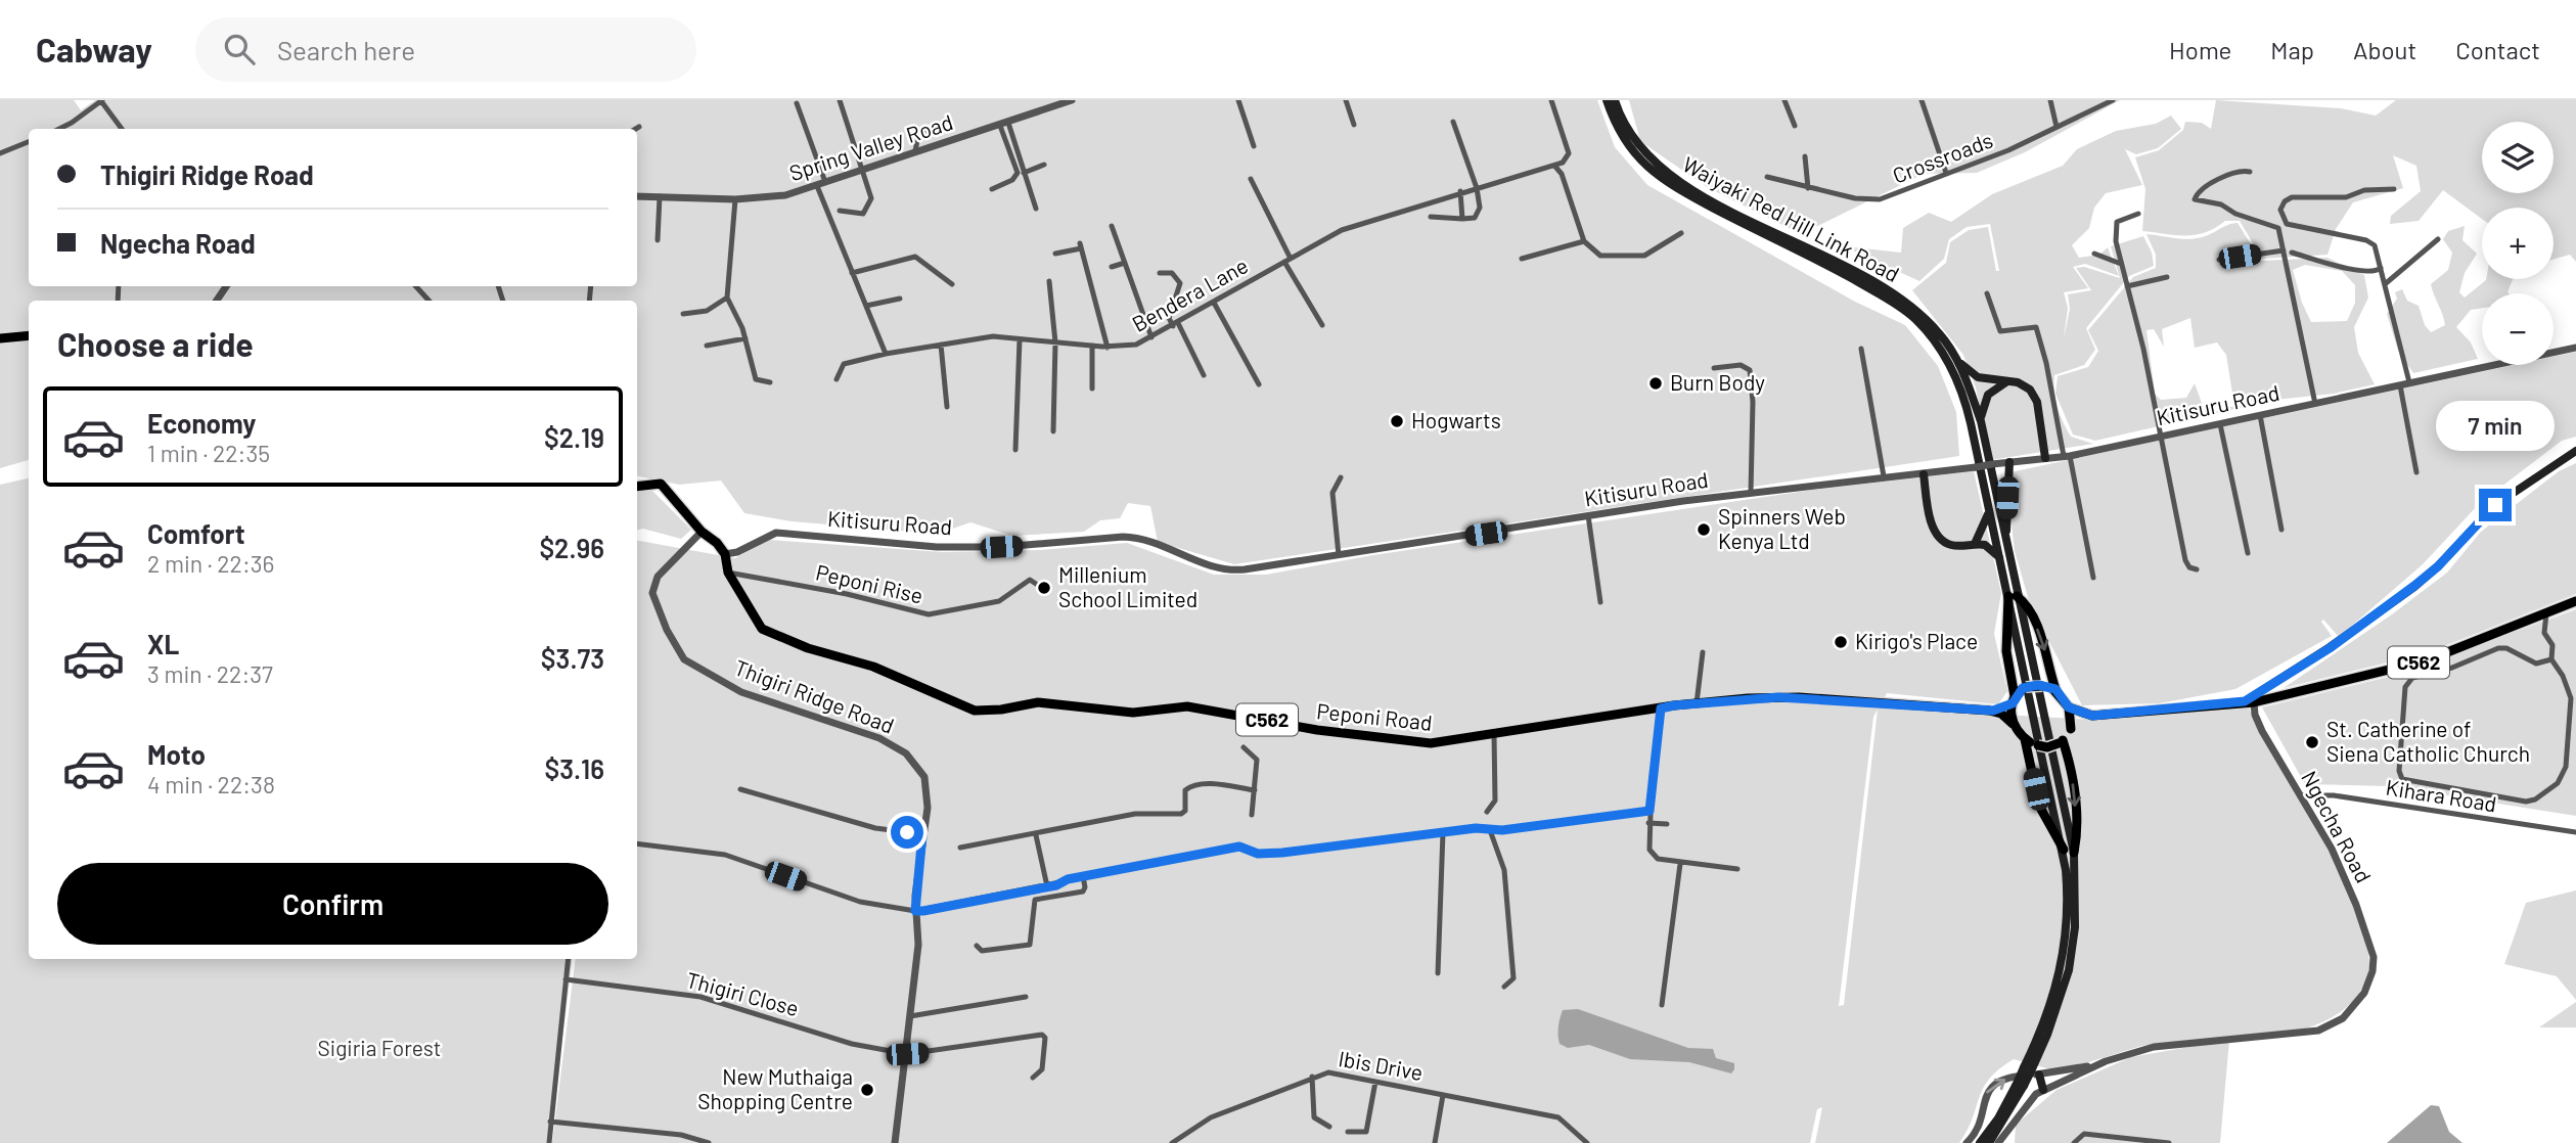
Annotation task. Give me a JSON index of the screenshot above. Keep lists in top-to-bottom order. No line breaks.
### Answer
{"streets":{"main road":["Waiyaki Red Hill Link Road","C562","Peponi Road"],"street":["Spring Valley Road","Crossroads","Bendera Lane","Kitisuru Road","Peponi Rise","Thigiri Ridge Road","Kihara Road","Ngecha Road","Thigiri Close","Ibis Drive"]},"crossings":[["Waiyaki Red Hill Link Road","Ngecha Road"],["Kitisuru Road","Peponi Road"],["Peponi Rise","Peponi Road"],["C562","Peponi Road"],["C562","Ngecha Road"],["Thigiri Ridge Road","Thigiri Close"],["Kihara Road","Ngecha Road"]],"parks":["Sigiria Forest"],"places":["Burn Body","Hogwarts","Spinners Web Kenya Ltd","Millenium School Limited","Kirigo's Place","St. Catherine of Siena Catholic Church","New Muthaiga Shopping Centre"],"page":{"header":"Cabway","search":"Search here","nav":["Home","Map","About","Contact"],"map_buttons":["+","−"],"banner":["Thigiri Ridge Road","Ngecha Road"],"heading":"Choose a ride","list":[{"name":"Economy","note":"1 min · 22:35","value":"$2.19"},{"name":"Comfort","note":"2 min · 22:36","value":"$2.96"},{"name":"XL","note":"3 min · 22:37","value":"$3.73"},{"name":"Moto","note":"4 min · 22:38","value":"$3.16"}],"bubble":"7 min","buttons":"Confirm"}}
